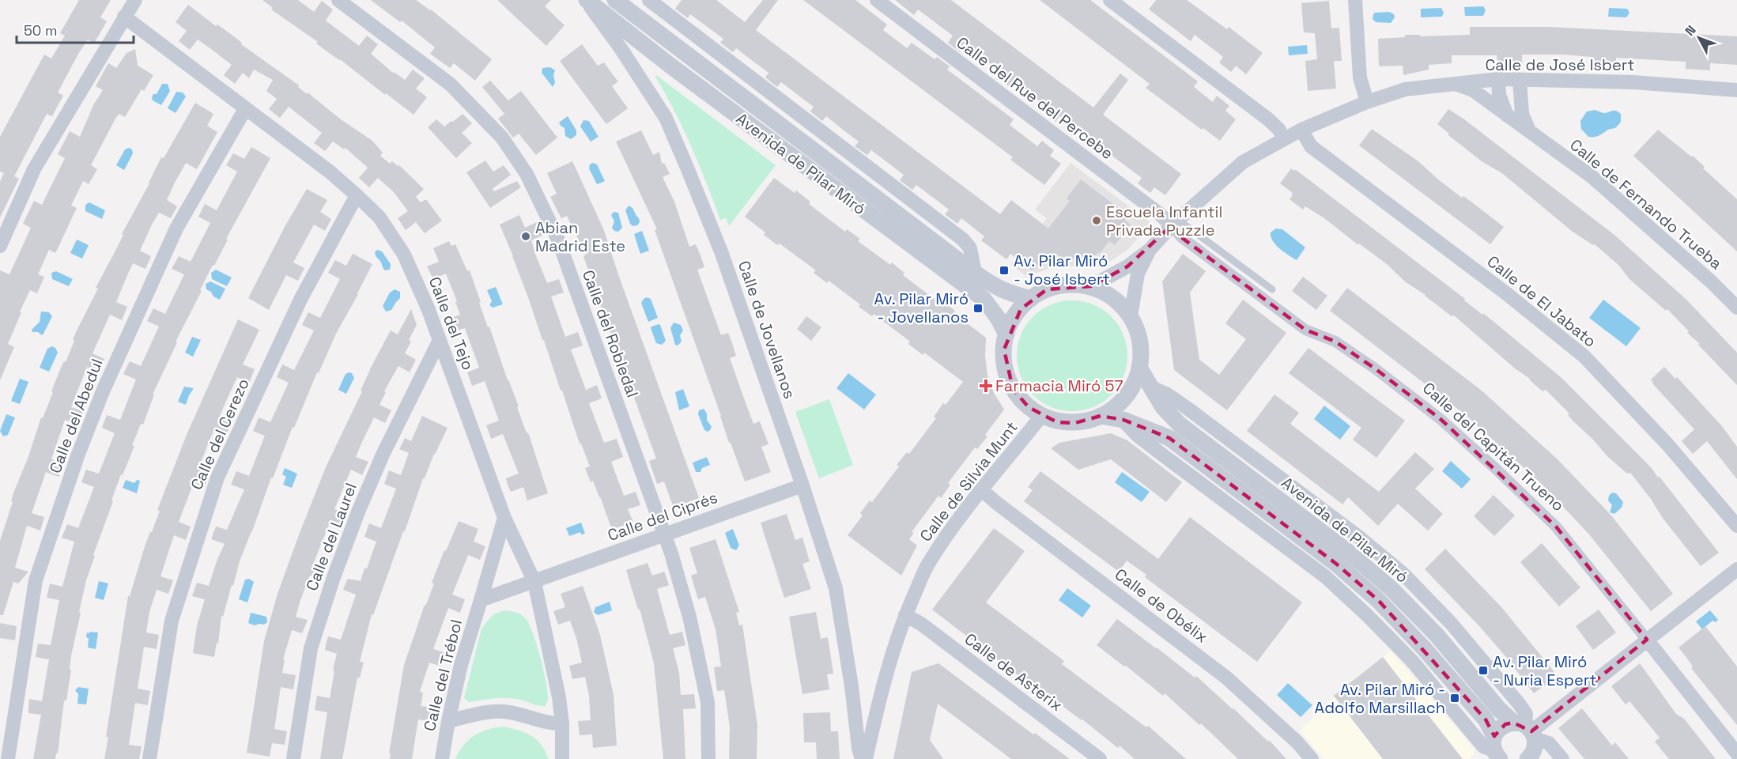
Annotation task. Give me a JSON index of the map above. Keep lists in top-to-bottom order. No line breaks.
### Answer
{"streets":{"street":["Calle de José Isbert","Calle del Rue del Percebe","Avenida de Pilar Miró","Calle de Fernando Trueba","Calle de El Jabato","Calle del Tejo","Calle de Jovellanos","Calle del Robledal","Calle del Abedul","Calle del Cerezo","Calle del Capitán Trueno","Calle de Silvia Munt","Calle del Ciprés","Calle del Laurel","Calle de Obélix","Calle de Asterix","Calle del Trébol"]},"crossings":[["Calle de José Isbert","Calle del Rue del Percebe"],["Calle de José Isbert","Avenida de Pilar Miró"],["Calle de José Isbert","Calle de Fernando Trueba"],["Calle de José Isbert","Calle de El Jabato"],["Calle de José Isbert","Calle del Capitán Trueno"],["Calle de José Isbert","Calle de Silvia Munt"],["Calle del Rue del Percebe","Calle del Capitán Trueno"],["Avenida de Pilar Miró","Calle de Jovellanos"],["Avenida de Pilar Miró","Calle de Silvia Munt"],["Calle del Tejo","Calle del Abedul"],["Calle del Tejo","Calle del Cerezo"],["Calle del Tejo","Calle del Ciprés"],["Calle del Tejo","Calle del Laurel"],["Calle del Tejo","Calle del Trébol"],["Calle de Jovellanos","Calle de Silvia Munt"],["Calle de Jovellanos","Calle del Ciprés"],["Calle del Robledal","Calle del Ciprés"],["Calle de Silvia Munt","Calle de Obélix"],["Calle de Silvia Munt","Calle de Asterix"]],"places":{"other":["Escuela Infantil Privada Puzzle","Abian Madrid Este"],"transit":["Av. Pilar Miró - José Isbert","Av. Pilar Miró - Jovellanos","Av. Pilar Miró - Nuria Espert","Av. Pilar Miró - Adolfo Marsillach"],"health":["Farmacia Miró 57"]},"scale_bar":"50 m","north":"top left"}
